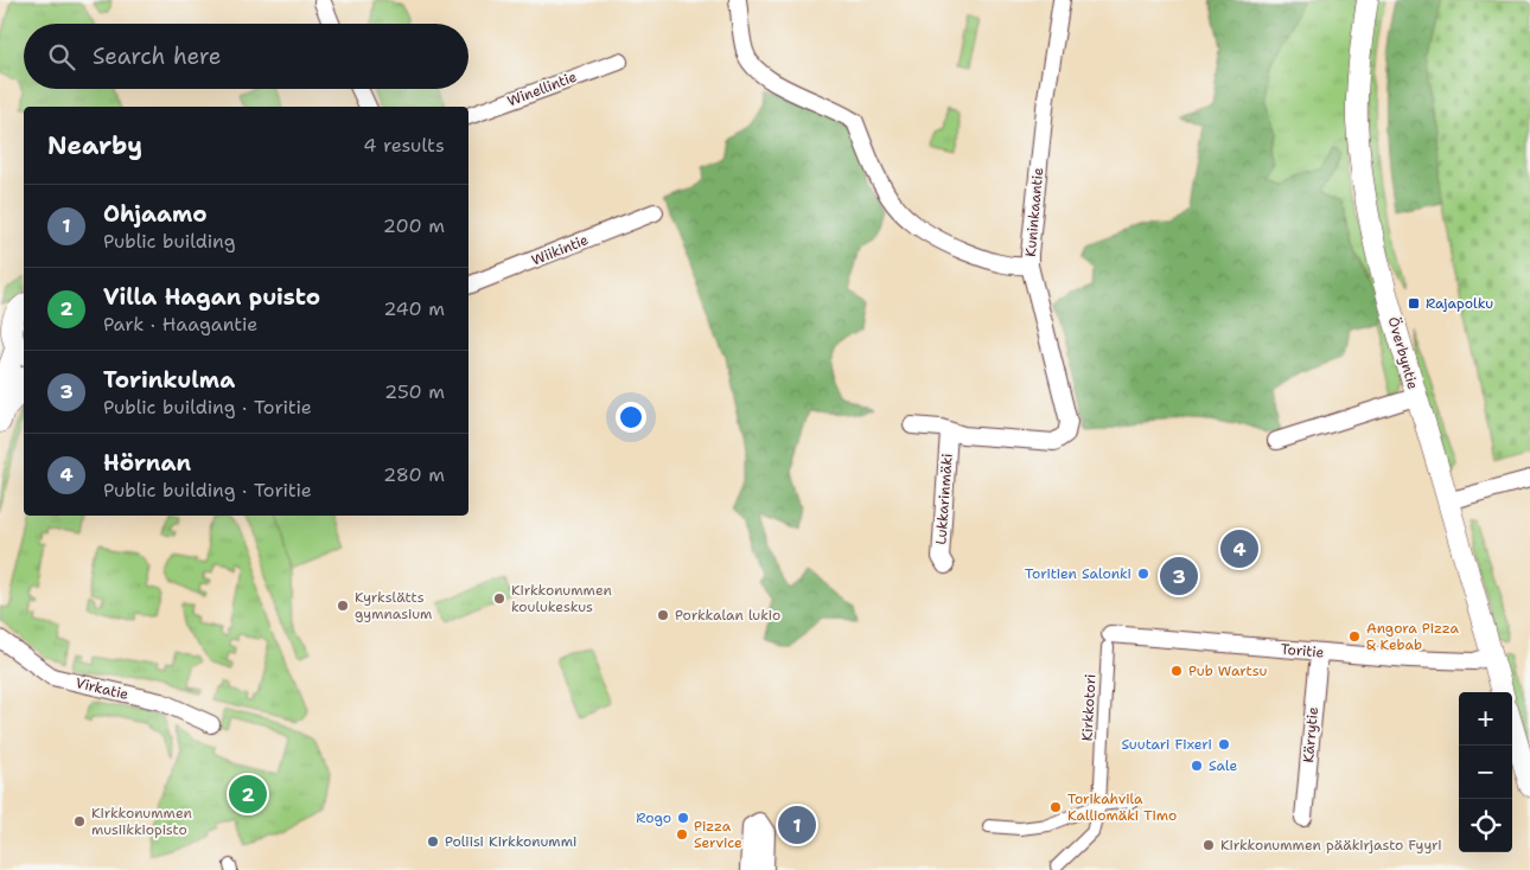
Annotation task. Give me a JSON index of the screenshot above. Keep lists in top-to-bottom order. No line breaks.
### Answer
{"streets":{"street":["Winellintie","Kuninkaantie","Wiikintie","Överbyntie","Lukkarinmäki","Toritie","Virkatie","Kirkkotori","Kärrytie"]},"crossings":[["Kuninkaantie","Lukkarinmäki"],["Överbyntie","Toritie"],["Toritie","Kirkkotori"],["Toritie","Kärrytie"]],"places":{"transit":["Rajapolku"],"other":["Toritien Salonki","Kirkkonummen koulukeskus","Kyrkslätts gymnasium","Porkkalan lukio","Angora Pizza & Kebab","Pub Wartsu","Suutari Fixeri","Sale","Torikahvila Kalliomäki Timo","Rogo","Kirkkonummen musiikkiopisto","Pizza Service","Poliisi Kirkkonummi","Kirkkonummen pääkirjasto Fyyri"]},"page":{"search":"Search here","heading":["Nearby","4 results"],"list":[{"mark":"1","name":"Ohjaamo","note":"Public building","value":"200 m"},{"mark":"2","name":"Villa Hagan puisto","note":"Park · Haagantie","value":"240 m"},{"mark":"3","name":"Torinkulma","note":"Public building · Toritie","value":"250 m"},{"mark":"4","name":"Hörnan","note":"Public building · Toritie","value":"280 m"}],"pins":["4","3","2","1"],"map_buttons":["+","−"]}}
